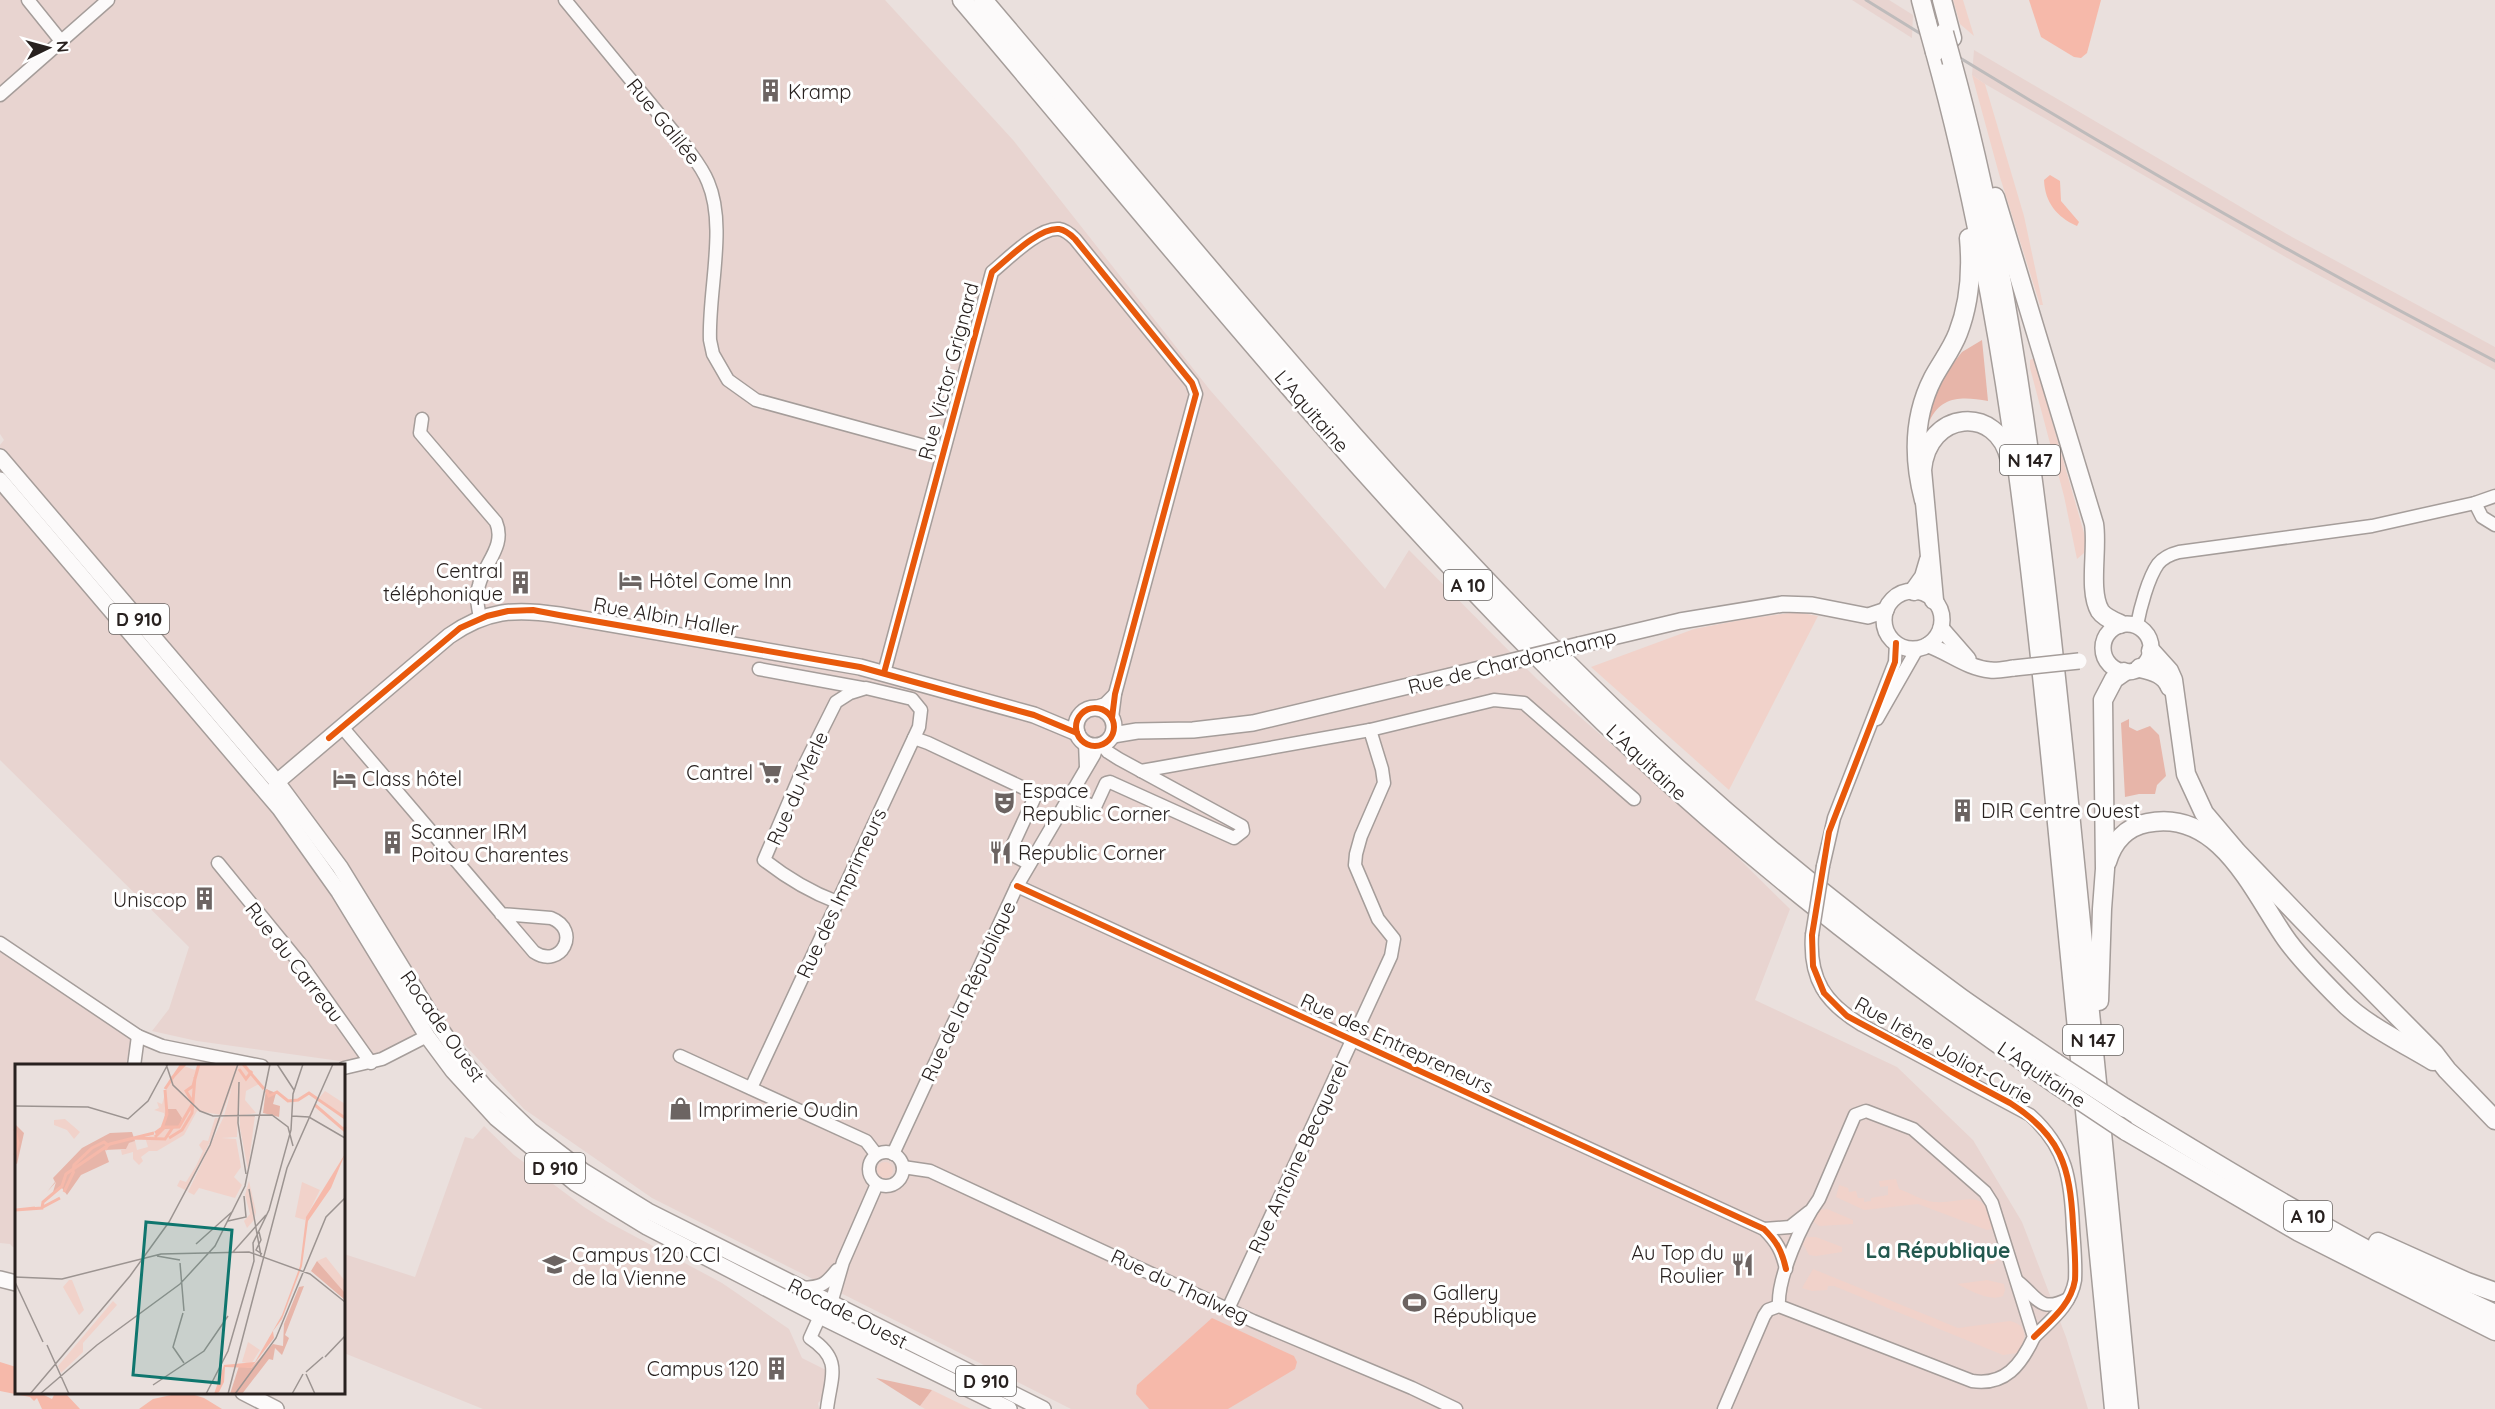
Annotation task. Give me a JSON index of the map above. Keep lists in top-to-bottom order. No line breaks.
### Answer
{"streets":{"highway":["L'Aquitaine","N 147","A 10"],"main road":["Rue Albin Haller","D 910","Rue de Chardonchamp","Rocade Ouest"],"street":["Rue Galilée","Rue Victor Grignard","Rue du Merle","Rue des Imprimeurs","Rue du Carreau","Rue de la République","Rue des Entrepreneurs","Rue Irène Joliot-Curie","Rue Antoine Becquerel","Rue du Thalweg"]},"crossings":[["Rue Galilée","Rue Victor Grignard"],["Rue Victor Grignard","Rue Albin Haller"],["Rue Victor Grignard","Rue de Chardonchamp"],["Rue Victor Grignard","Rue de la République"],["L'Aquitaine","A 10"],["Rue Albin Haller","Rocade Ouest"],["D 910","Rocade Ouest"],["Rue de Chardonchamp","Rue de la République"],["Rue de Chardonchamp","Rue Irène Joliot-Curie"],["Rue du Merle","Rue des Imprimeurs"],["Rue de la République","Rue des Entrepreneurs"],["Rue de la République","Rue du Thalweg"],["Rue des Entrepreneurs","Rue Antoine Becquerel"],["Rue Antoine Becquerel","Rue du Thalweg"]],"districts":["La République"],"places":{"building":["Kramp","Central téléphonique","DIR Centre Ouest","Scanner IRM Poitou Charentes","Uniscop","Campus 120"],"hotel":["Hôtel Come Inn","Class hôtel"],"supermarket":["Cantrel"],"theatre":["Espace Republic Corner"],"restaurant":["Republic Corner","Au Top du Roulier"],"shop":["Imprimerie Oudin"],"school or university":["Campus 120 CCI de la Vienne"],"sports":["Gallery République"]},"north":"right"}
